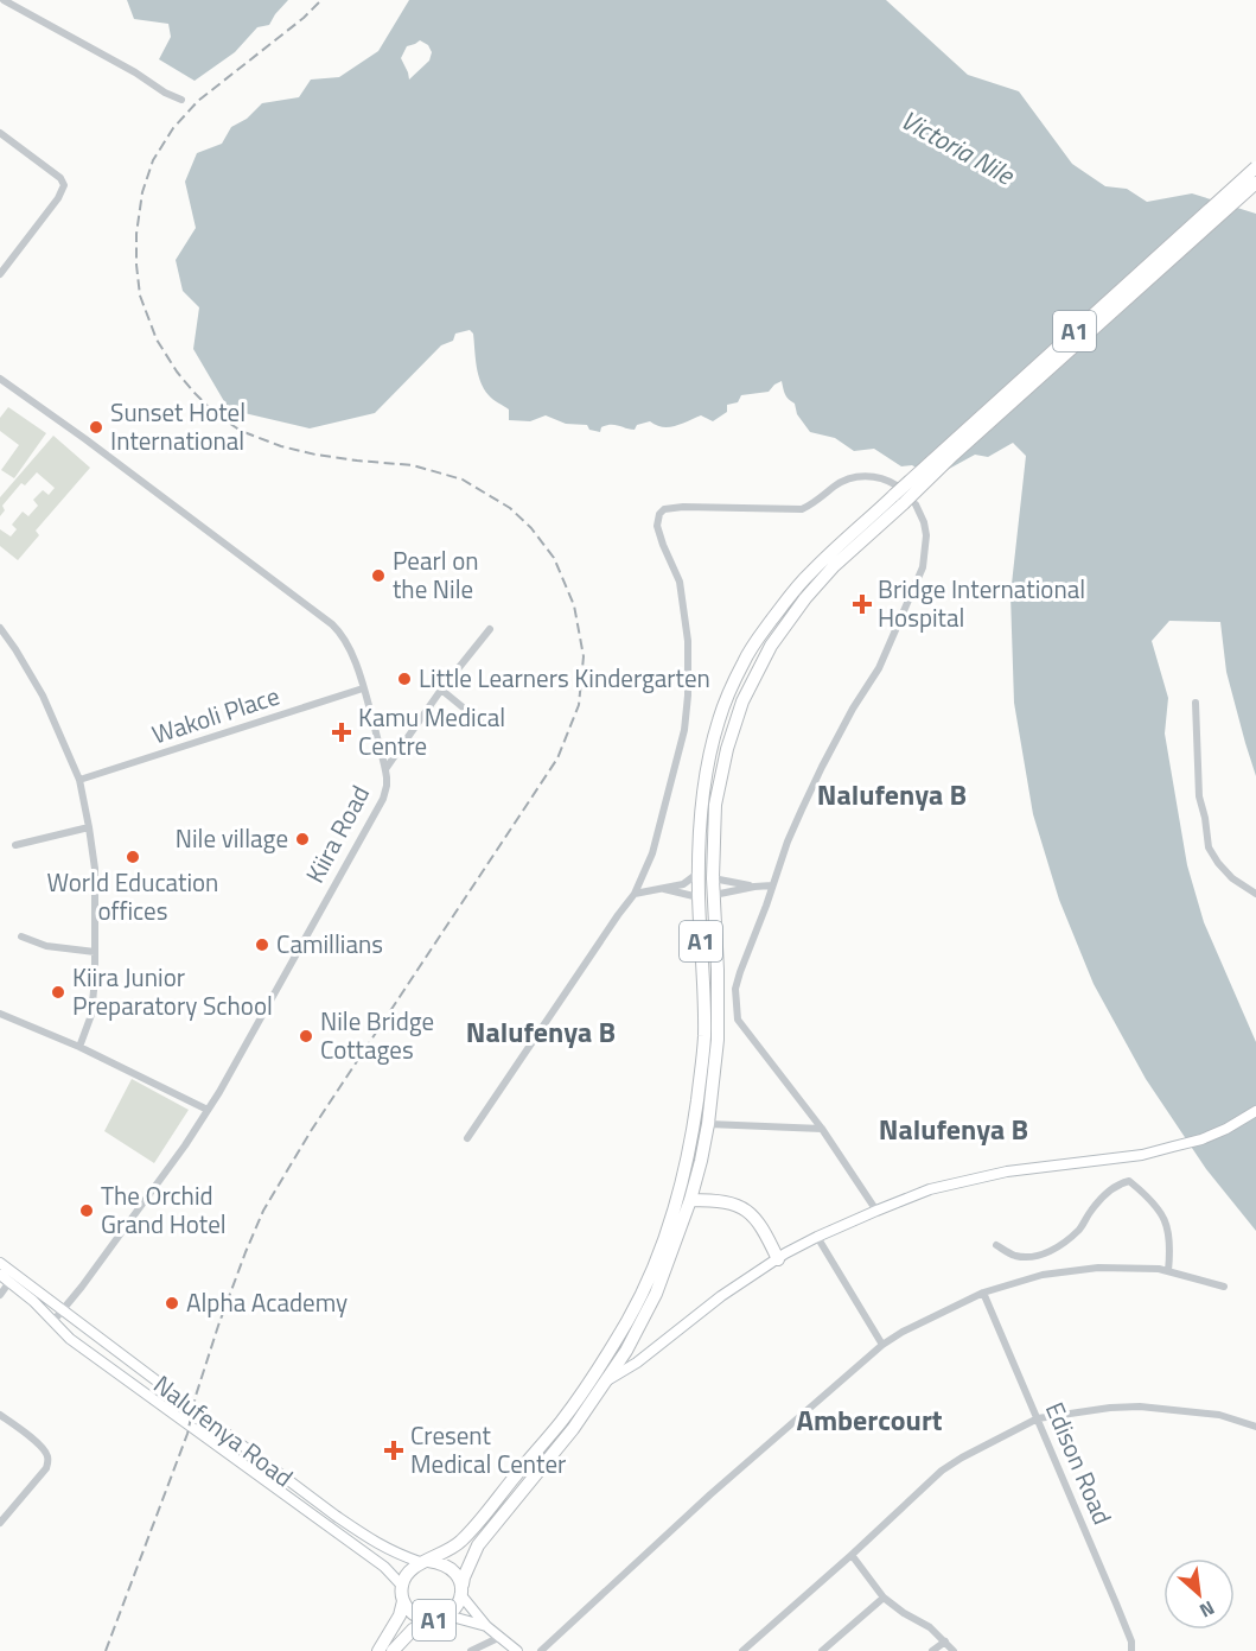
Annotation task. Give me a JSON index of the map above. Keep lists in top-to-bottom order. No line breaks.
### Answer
{"streets":{"highway":["A1"],"street":["Wakoli Place","Kiira Road","Nalufenya Road","Edison Road"]},"crossings":[["A1","Nalufenya Road"],["Wakoli Place","Kiira Road"],["Kiira Road","Nalufenya Road"]],"districts":["Nalufenya B","Nalufenya B","Nalufenya B","Ambercourt"],"water":["Victoria Nile"],"places":{"other":["Sunset Hotel International","Pearl on the Nile","Little Learners Kindergarten","Nile village","World Education offices","Camillians","Kiira Junior Preparatory School","Nile Bridge Cottages","The Orchid Grand Hotel","Alpha Academy"],"health":["Bridge International Hospital","Kamu Medical Centre","Cresent Medical Center"]},"north":"bottom right"}
